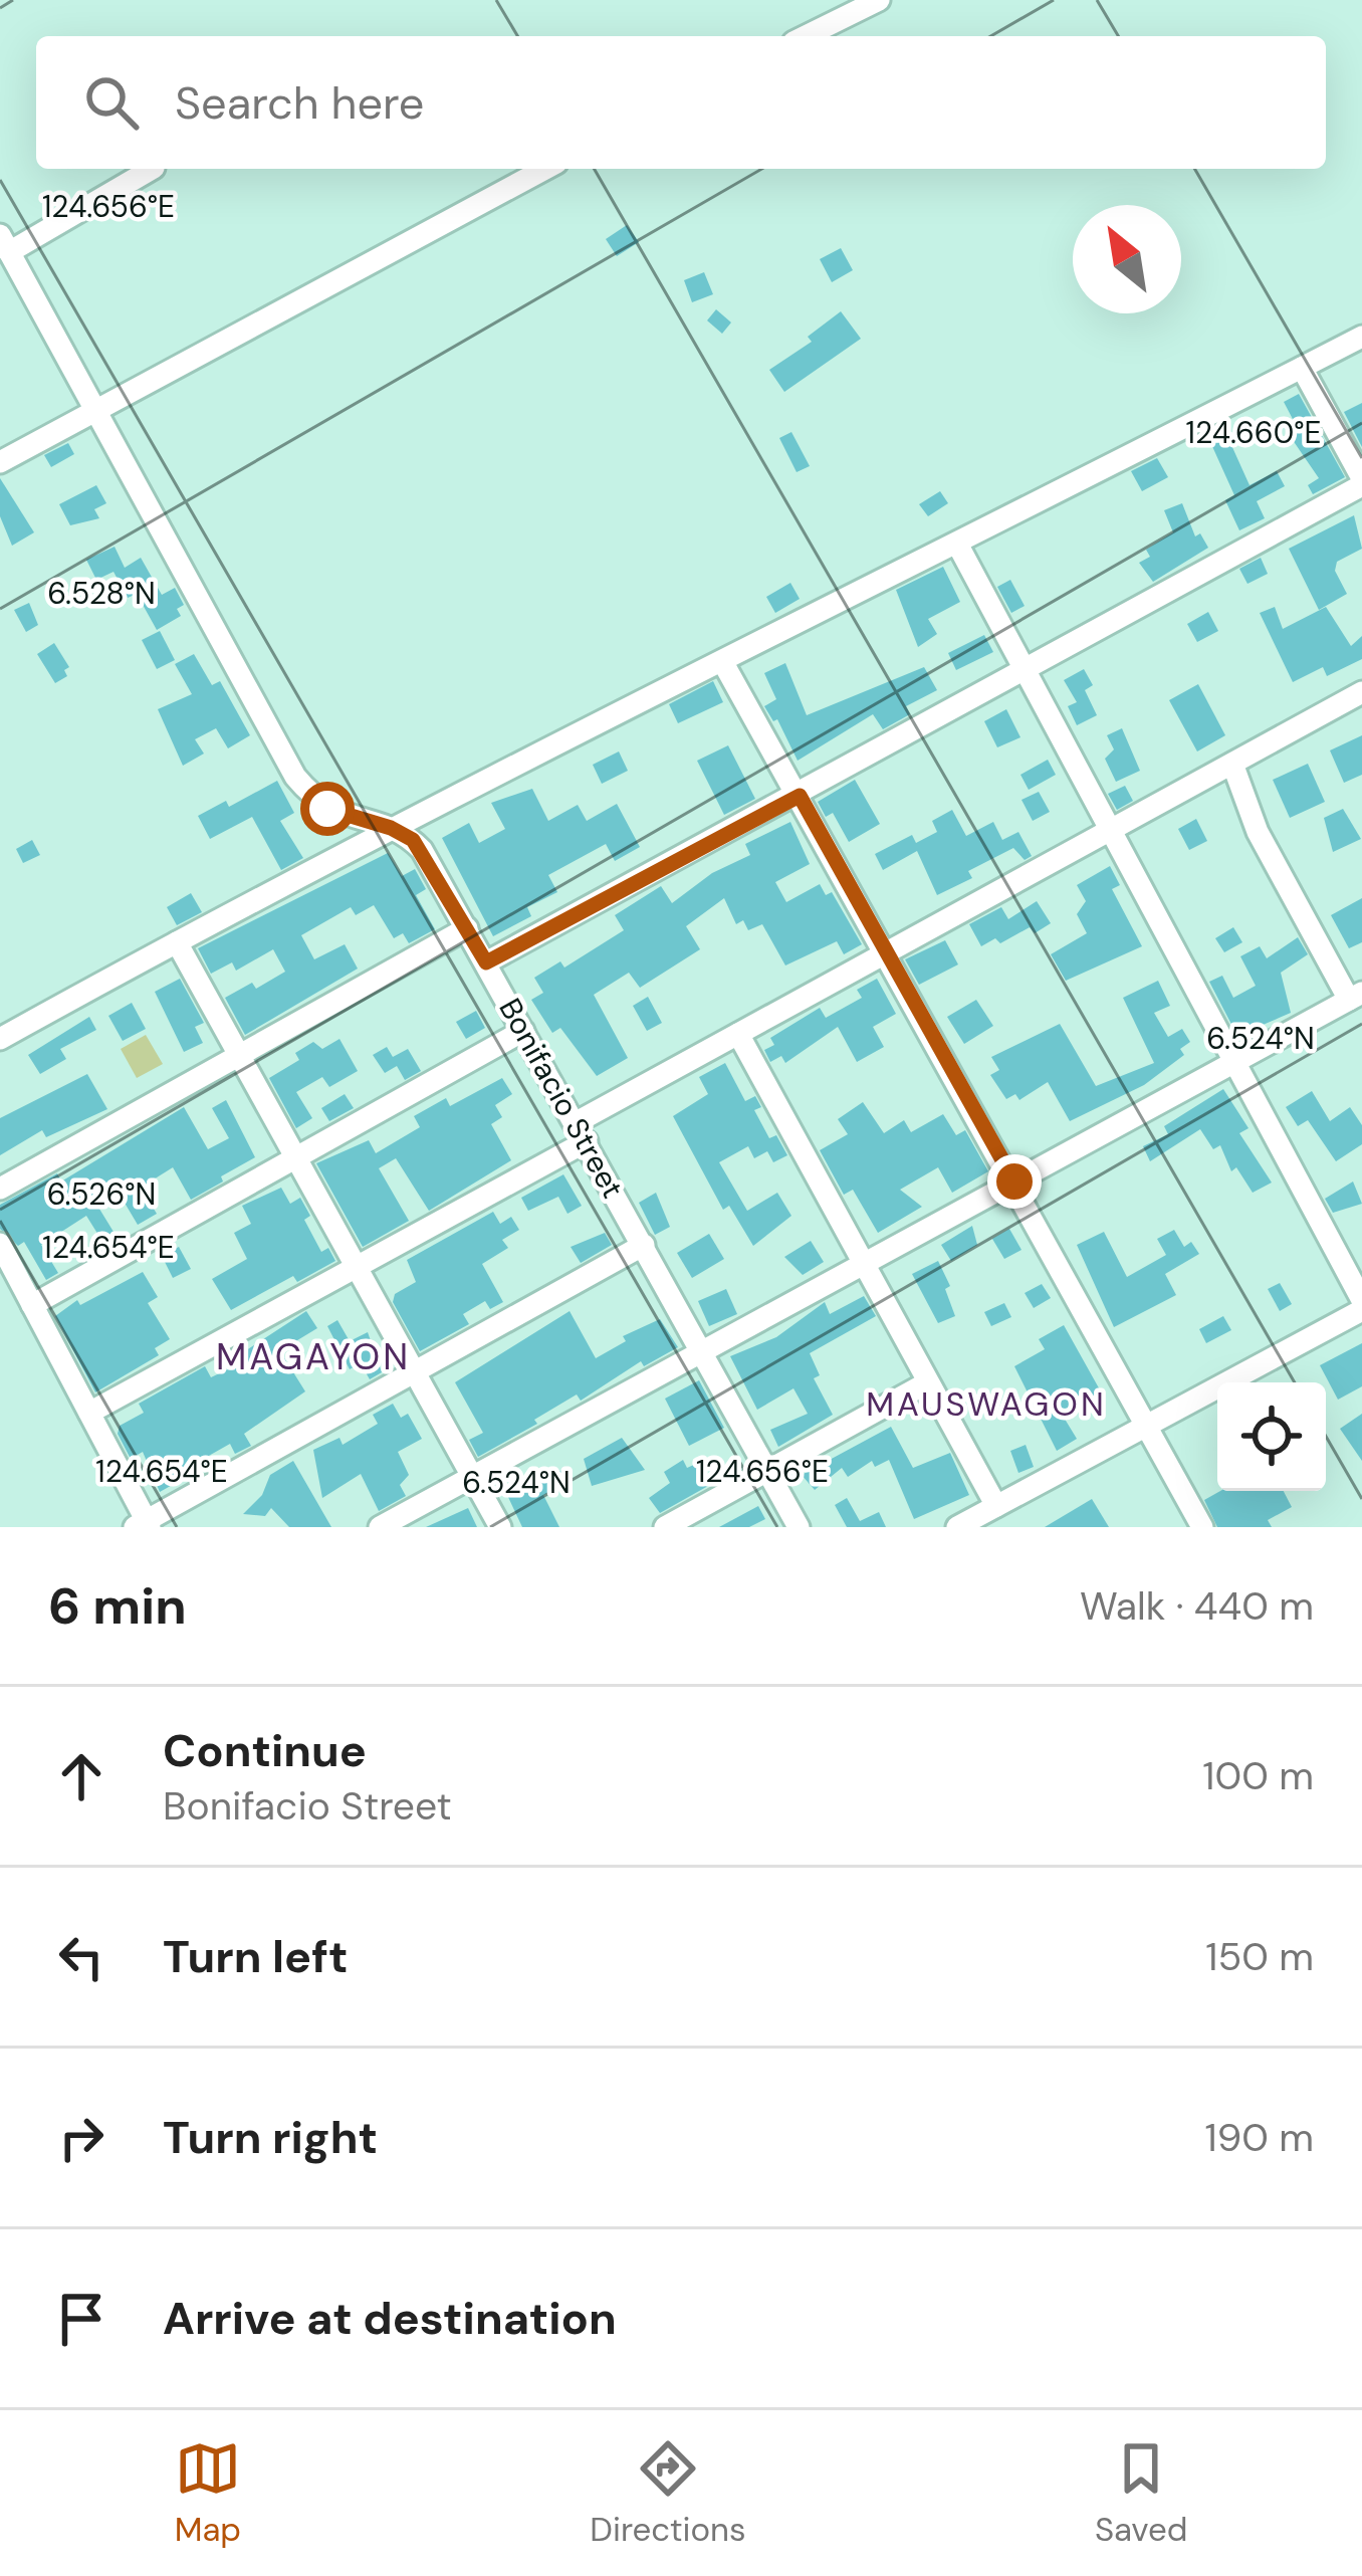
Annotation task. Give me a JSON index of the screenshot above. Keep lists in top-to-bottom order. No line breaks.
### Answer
{"streets":{"street":["Bonifacio Street"]},"districts":["MAGAYON","MAUSWAGON"],"north":"top left","page":{"search":"Search here","heading":["6 min","Walk · 440 m"],"list":[["Continue","Bonifacio Street","100 m"],["Turn left","150 m"],["Turn right","190 m"],"Arrive at destination"],"nav":["Map","Directions","Saved"]},"coordinates":["124.656°E","124.660°E","6.528°N","6.524°N","6.526°N","124.654°E"]}
